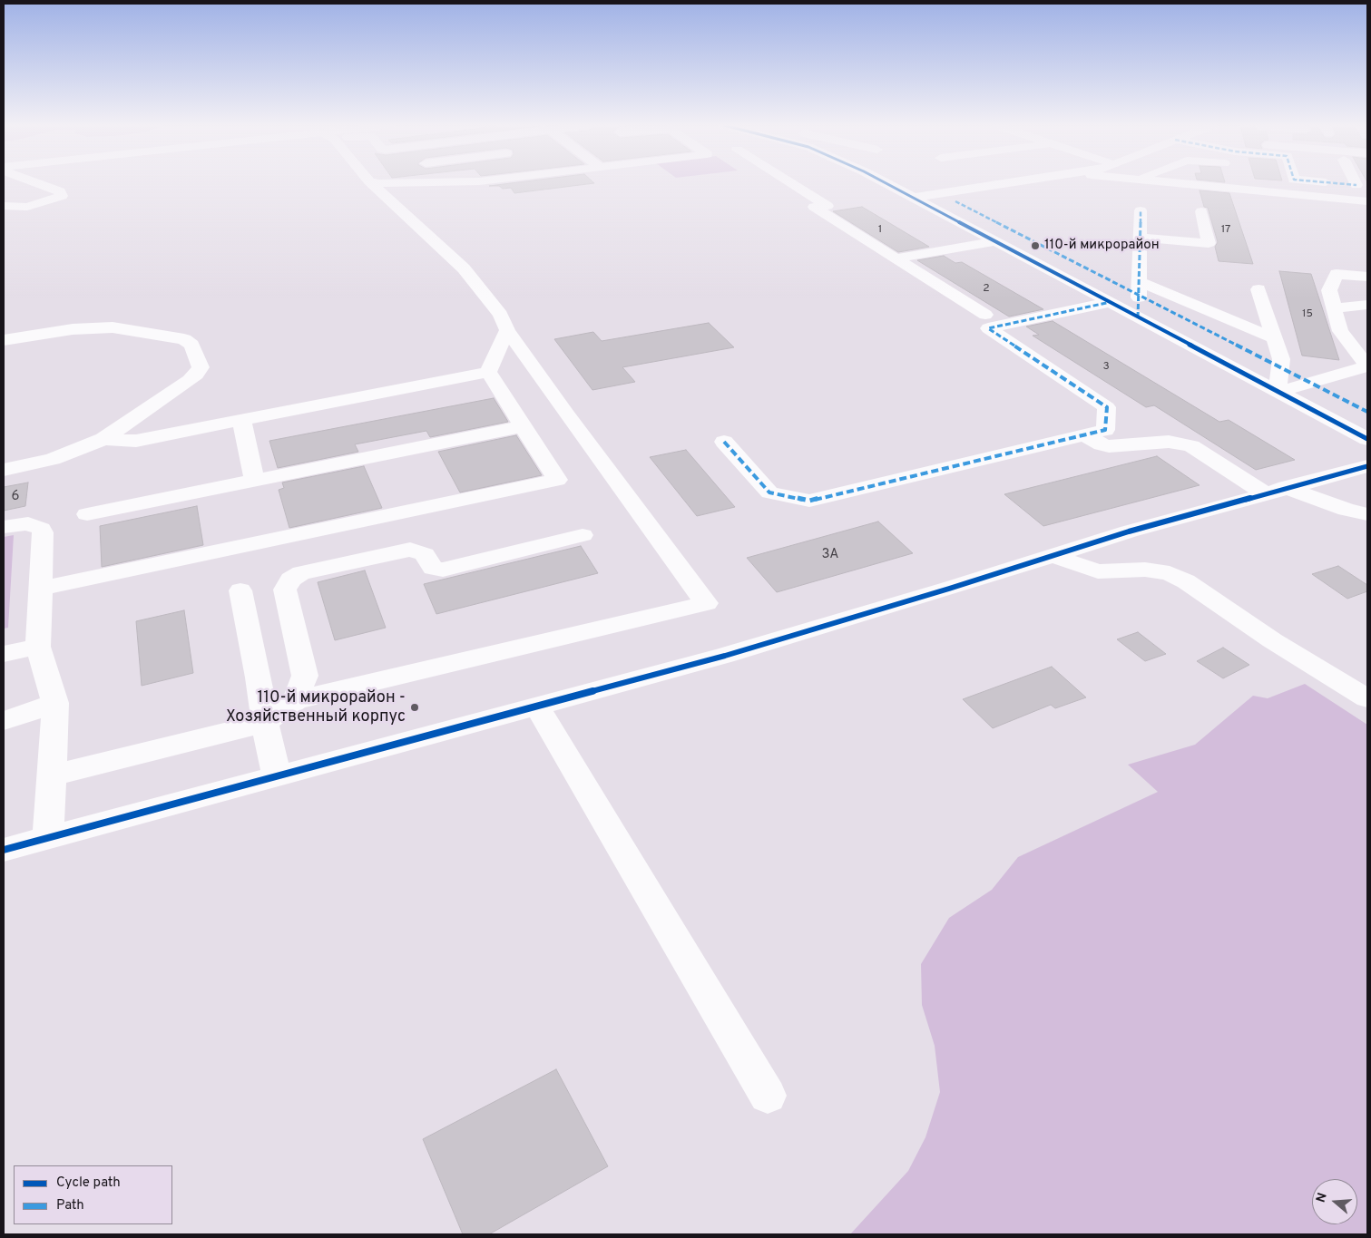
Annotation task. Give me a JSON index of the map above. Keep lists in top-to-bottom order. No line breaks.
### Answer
{"places":["110-й микрорайон","110-й микрорайон - Хозяйственный корпус"],"house_numbers":["1","17","2","15","3","6","3А"],"legend":["Cycle path","Path"],"north":"left"}
